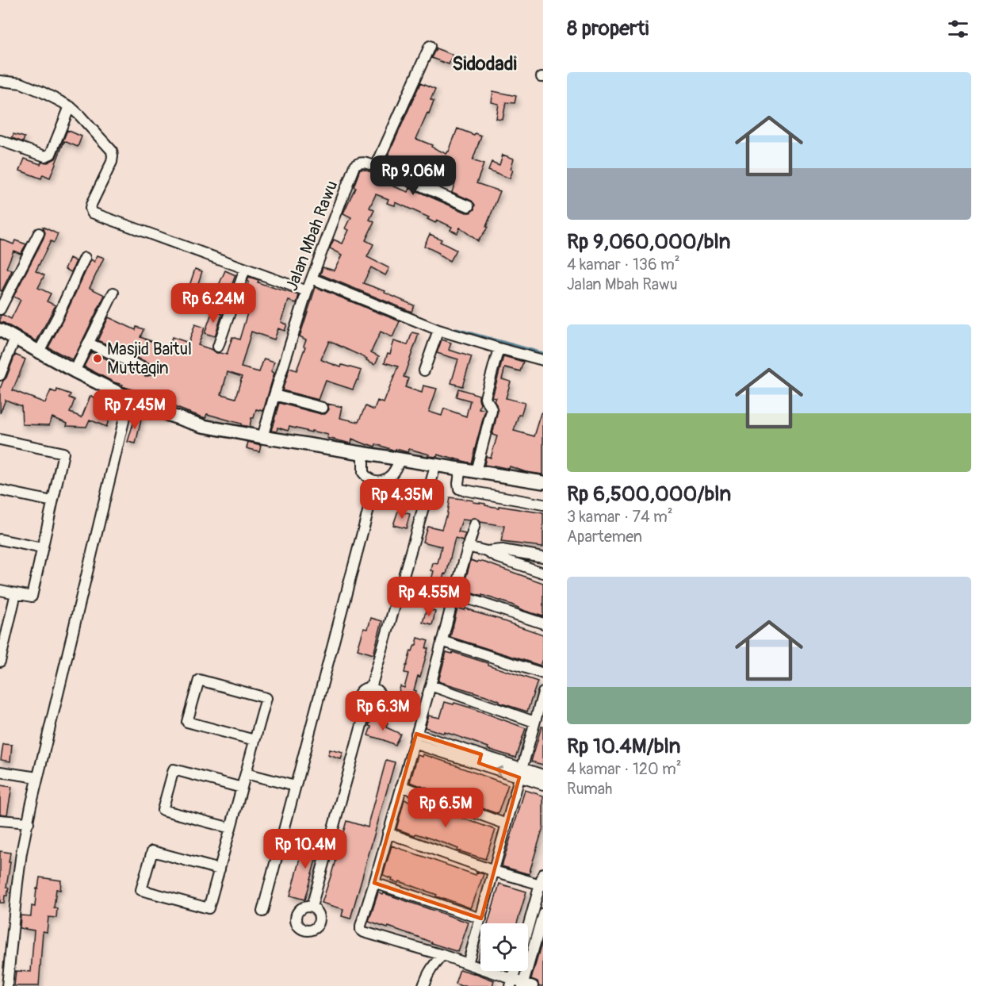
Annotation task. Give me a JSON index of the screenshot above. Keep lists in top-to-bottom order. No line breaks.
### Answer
{"streets":{"street":["Jalan Mbah Rawu"]},"districts":["Sidodadi"],"places":["Masjid Baitul Muttaqin"],"page":{"heading":"8 properti","list":[{"name":"Rp 9,060,000/bln","note":"4 kamar · 136 m² · Jalan Mbah Rawu"},{"name":"Rp 6,500,000/bln","note":"3 kamar · 74 m² · Apartemen"},{"name":"Rp 10.4M/bln","note":"4 kamar · 120 m² · Rumah"}],"price":["Rp 9.06M","Rp 6.24M","Rp 7.45M","Rp 4.35M","Rp 4.55M","Rp 6.3M","Rp 6.5M","Rp 10.4M"]}}
